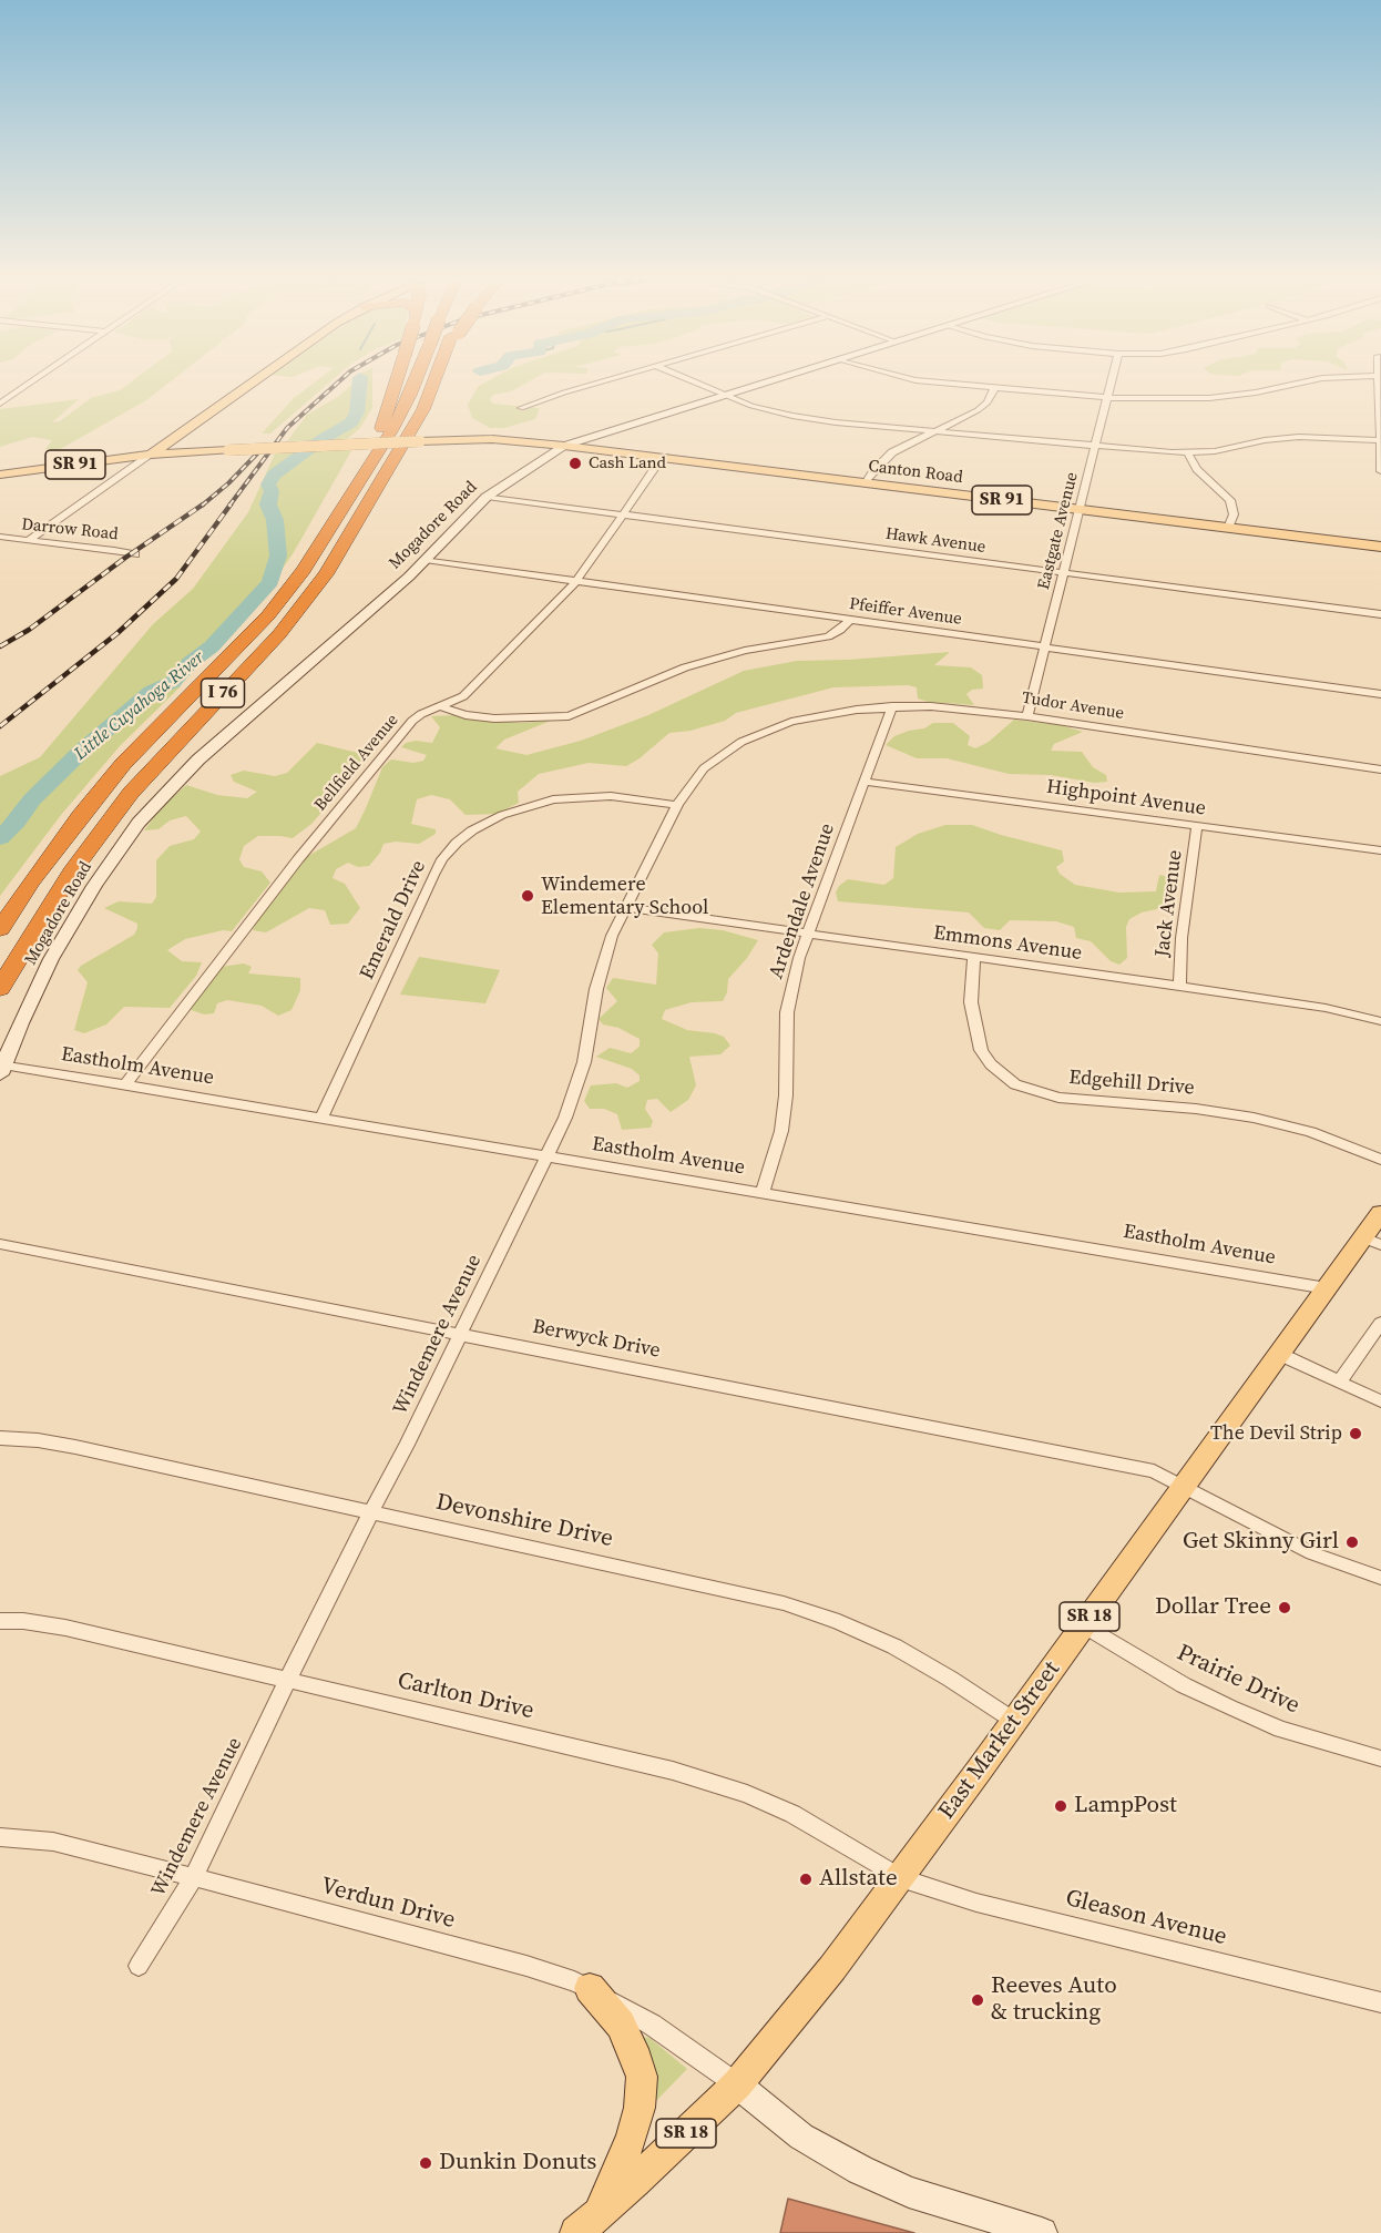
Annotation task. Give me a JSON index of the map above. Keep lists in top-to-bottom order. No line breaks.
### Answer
{"streets":{"highway":["I 76"],"main road":["SR 91","Canton Road","SR 18","East Market Street"],"street":["Mogadore Road","Darrow Road","Eastgate Avenue","Hawk Avenue","Pfeiffer Avenue","Tudor Avenue","Bellfield Avenue","Highpoint Avenue","Ardendale Avenue","Jack Avenue","Emerald Drive","Emmons Avenue","Eastholm Avenue","Edgehill Drive","Windemere Avenue","Berwyck Drive","Devonshire Drive","Prairie Drive","Carlton Drive","Verdun Drive","Gleason Avenue"]},"crossings":[["SR 91","Canton Road"],["SR 91","Mogadore Road"],["Canton Road","Mogadore Road"],["Canton Road","Eastgate Avenue"],["Canton Road","Bellfield Avenue"],["Mogadore Road","Hawk Avenue"],["Mogadore Road","Pfeiffer Avenue"],["Mogadore Road","Eastholm Avenue"],["Eastgate Avenue","Hawk Avenue"],["Eastgate Avenue","Pfeiffer Avenue"],["Eastgate Avenue","Tudor Avenue"],["Hawk Avenue","Bellfield Avenue"],["Pfeiffer Avenue","Bellfield Avenue"],["Tudor Avenue","Ardendale Avenue"],["Tudor Avenue","Windemere Avenue"],["Bellfield Avenue","Eastholm Avenue"],["Highpoint Avenue","Ardendale Avenue"],["Highpoint Avenue","Jack Avenue"],["Ardendale Avenue","Emmons Avenue"],["Ardendale Avenue","Eastholm Avenue"],["Jack Avenue","Emmons Avenue"],["Emerald Drive","Eastholm Avenue"],["Emerald Drive","Windemere Avenue"],["Emmons Avenue","Edgehill Drive"],["Emmons Avenue","Windemere Avenue"],["Eastholm Avenue","Windemere Avenue"],["Eastholm Avenue","East Market Street"],["Windemere Avenue","Berwyck Drive"],["Windemere Avenue","Devonshire Drive"],["Windemere Avenue","Carlton Drive"],["Windemere Avenue","Verdun Drive"],["Berwyck Drive","East Market Street"],["Devonshire Drive","East Market Street"],["Prairie Drive","East Market Street"],["Carlton Drive","East Market Street"],["Carlton Drive","Gleason Avenue"],["East Market Street","Verdun Drive"],["East Market Street","Gleason Avenue"]],"water":["Little Cuyahoga River"],"places":["Cash Land","Windemere Elementary School","The Devil Strip","Get Skinny Girl","Dollar Tree","LampPost","Allstate","Reeves Auto & trucking","Dunkin Donuts"]}
